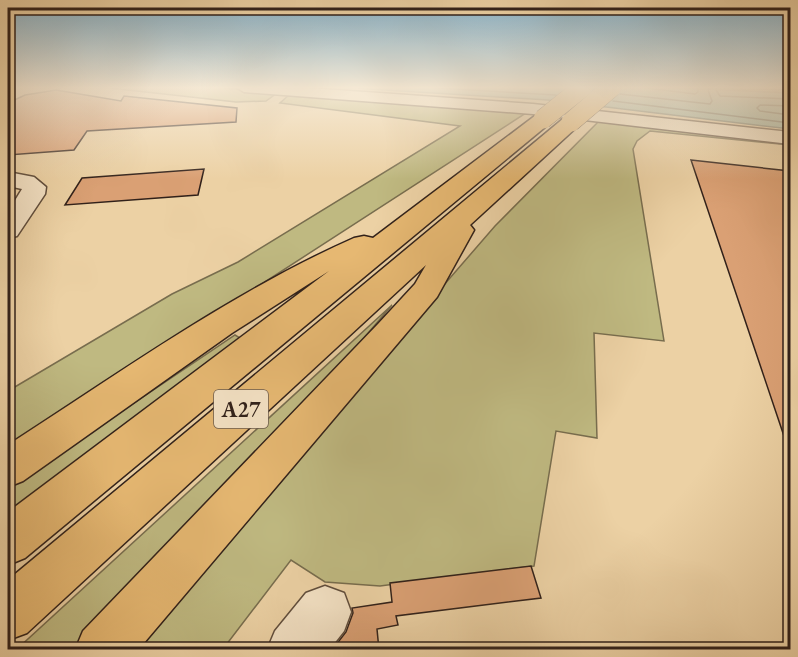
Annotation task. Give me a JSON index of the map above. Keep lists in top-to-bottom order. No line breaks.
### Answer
{"streets":{"highway":["A27"]}}
